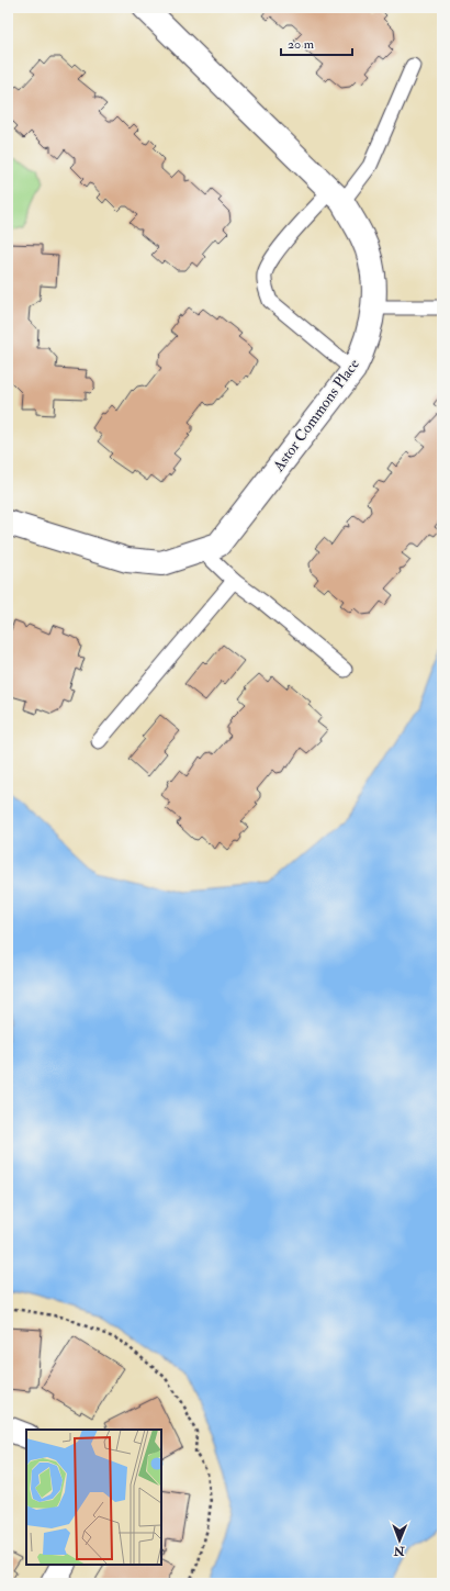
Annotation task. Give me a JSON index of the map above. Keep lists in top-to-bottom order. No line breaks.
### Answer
{"streets":{"street":["Astor Commons Place"]},"scale_bar":"20 m","north":"bottom"}
